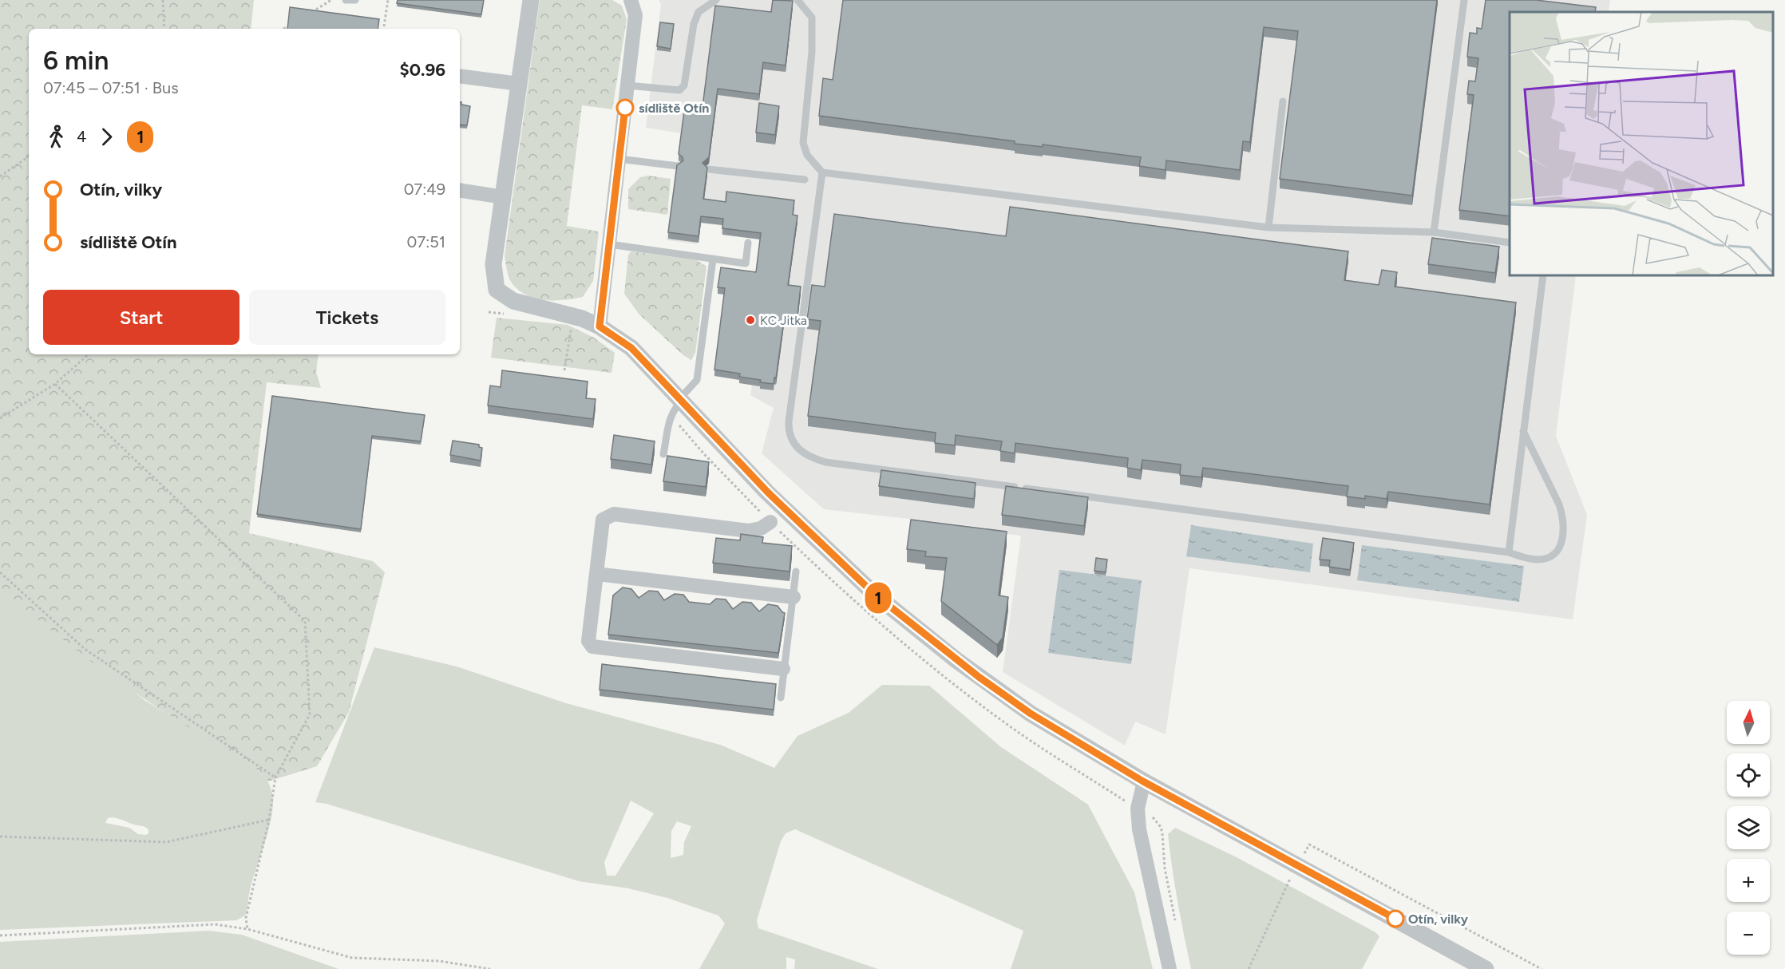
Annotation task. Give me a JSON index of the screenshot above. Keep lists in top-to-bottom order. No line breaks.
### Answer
{"places":["sídliště Otín","KC Jitka","Otín, vilky"],"lines":["bus line 1"],"north":"top","page":{"on_map":"1","heading":["6 min","07:45 – 07:51 · Bus","$0.96"],"legs":["4","1"],"list":[{"name":"Otín, vilky","value":"07:49"},{"name":"sídliště Otín","value":"07:51"}],"buttons":["Start","Tickets"],"map_buttons":["+","−"]}}
